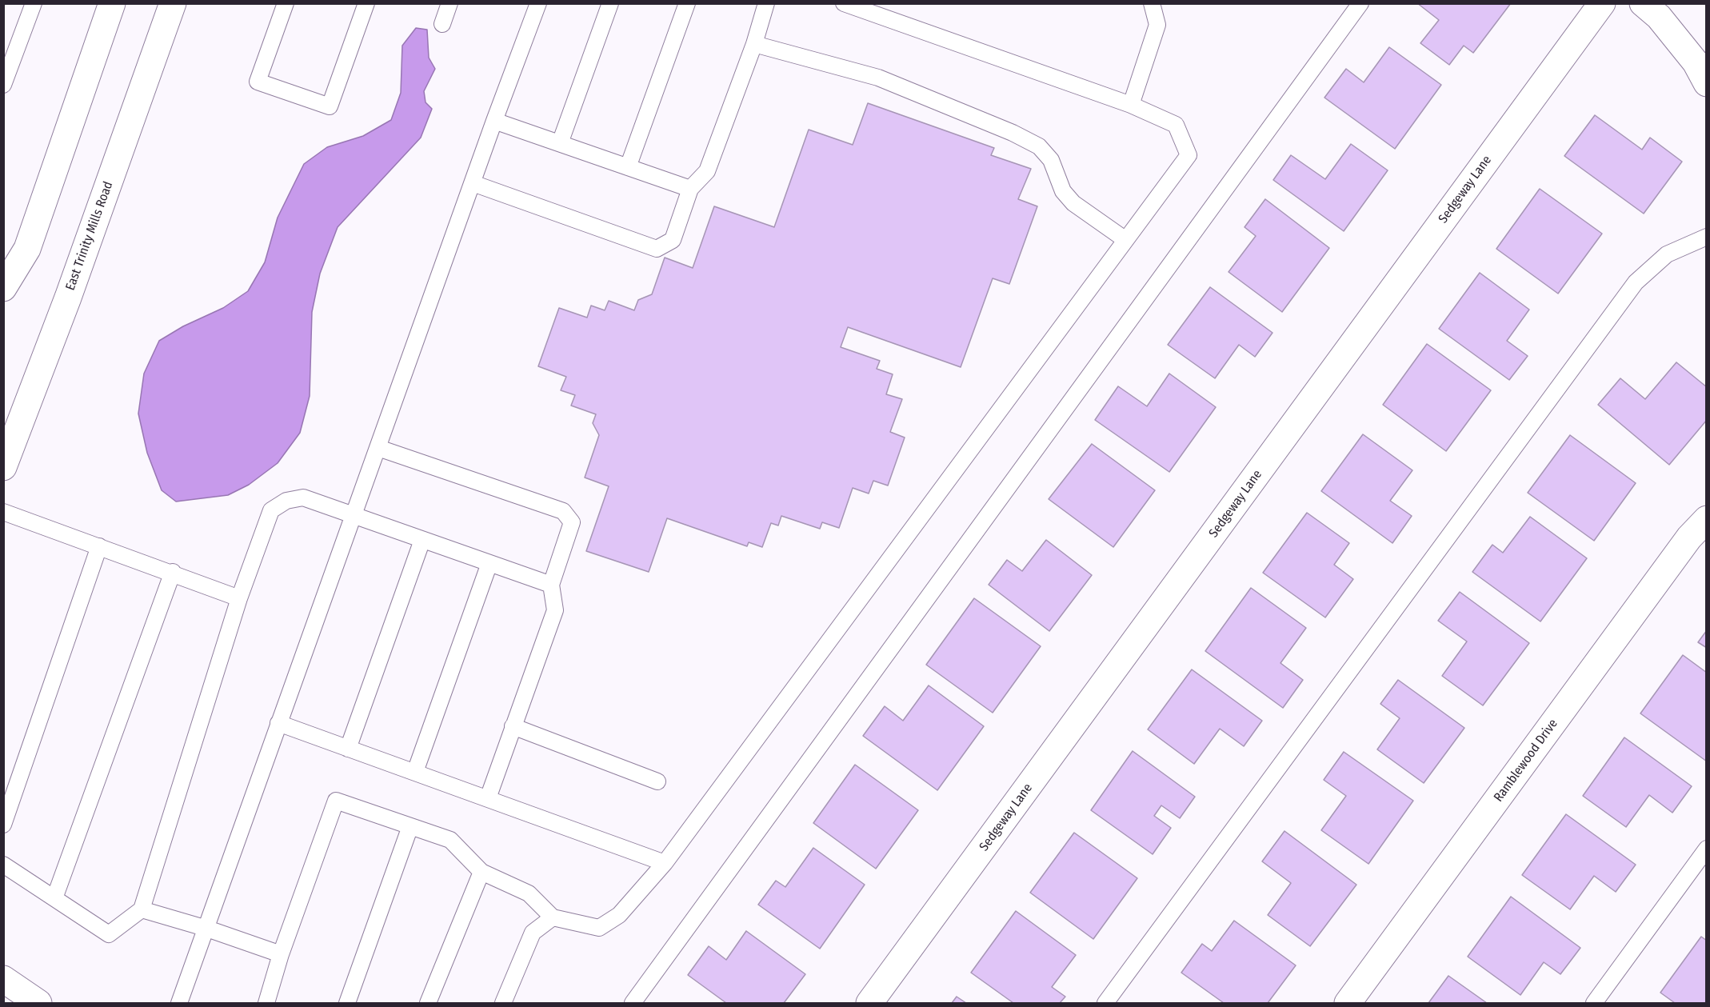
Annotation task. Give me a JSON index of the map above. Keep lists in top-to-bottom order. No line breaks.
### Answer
{"streets":{"street":["Sedgeway Lane","East Trinity Mills Road","Ramblewood Drive"]}}
